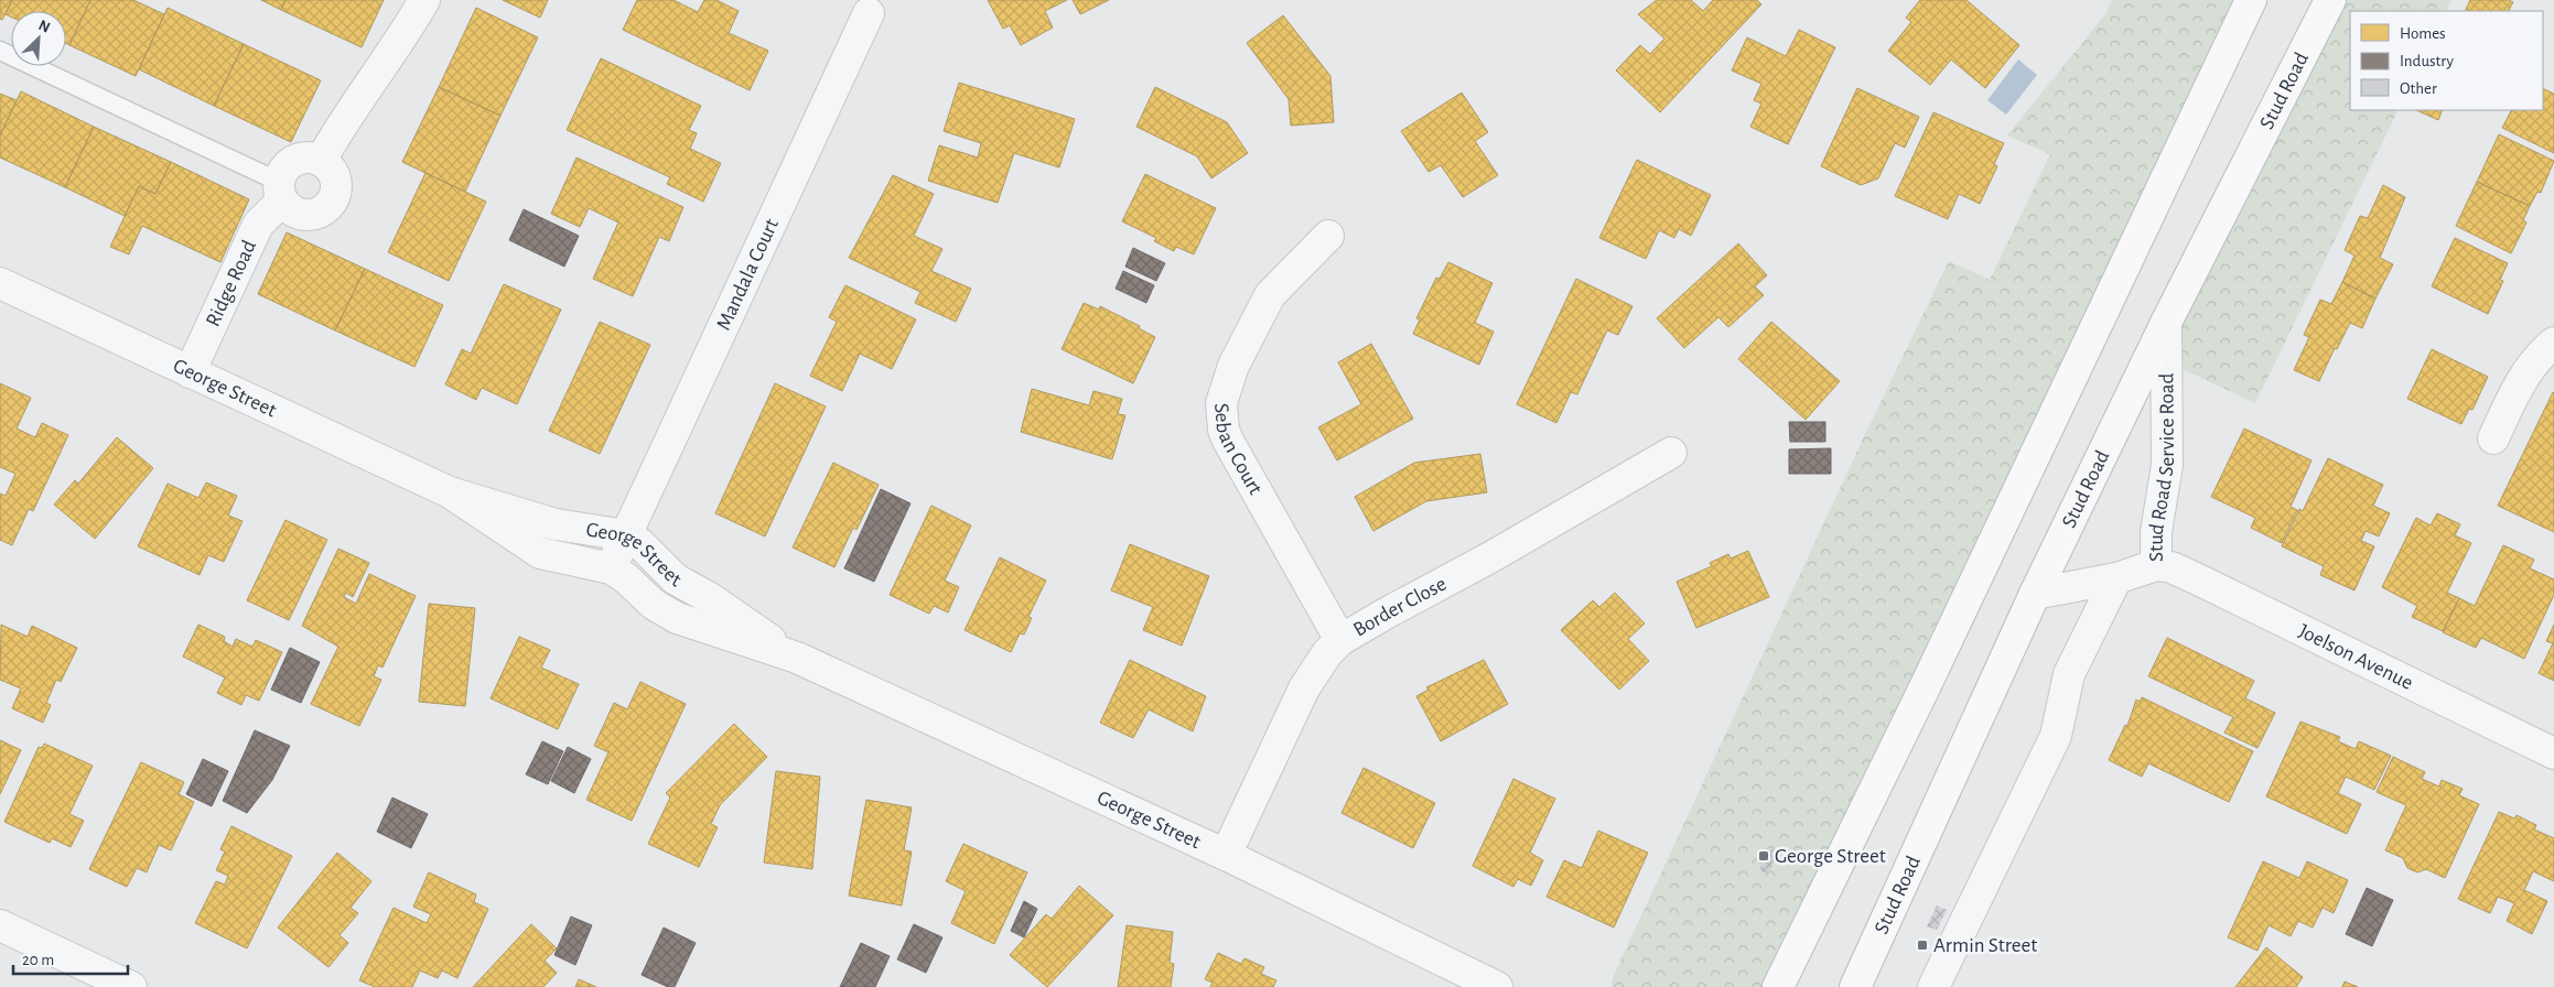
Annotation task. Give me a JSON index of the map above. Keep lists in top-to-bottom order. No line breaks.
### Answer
{"streets":{"highway":["Stud Road"],"street":["Mandala Court","Ridge Road","George Street","Seban Court","Stud Road Service Road","Border Close","Joelson Avenue"]},"crossings":[["Stud Road","Stud Road Service Road"],["Mandala Court","George Street"],["Ridge Road","George Street"],["George Street","Border Close"],["Seban Court","Border Close"],["Stud Road Service Road","Joelson Avenue"]],"places":{"transit":["George Street","Armin Street"]},"legend":["Homes","Industry","Other"],"scale_bar":"20 m","north":"top right"}
